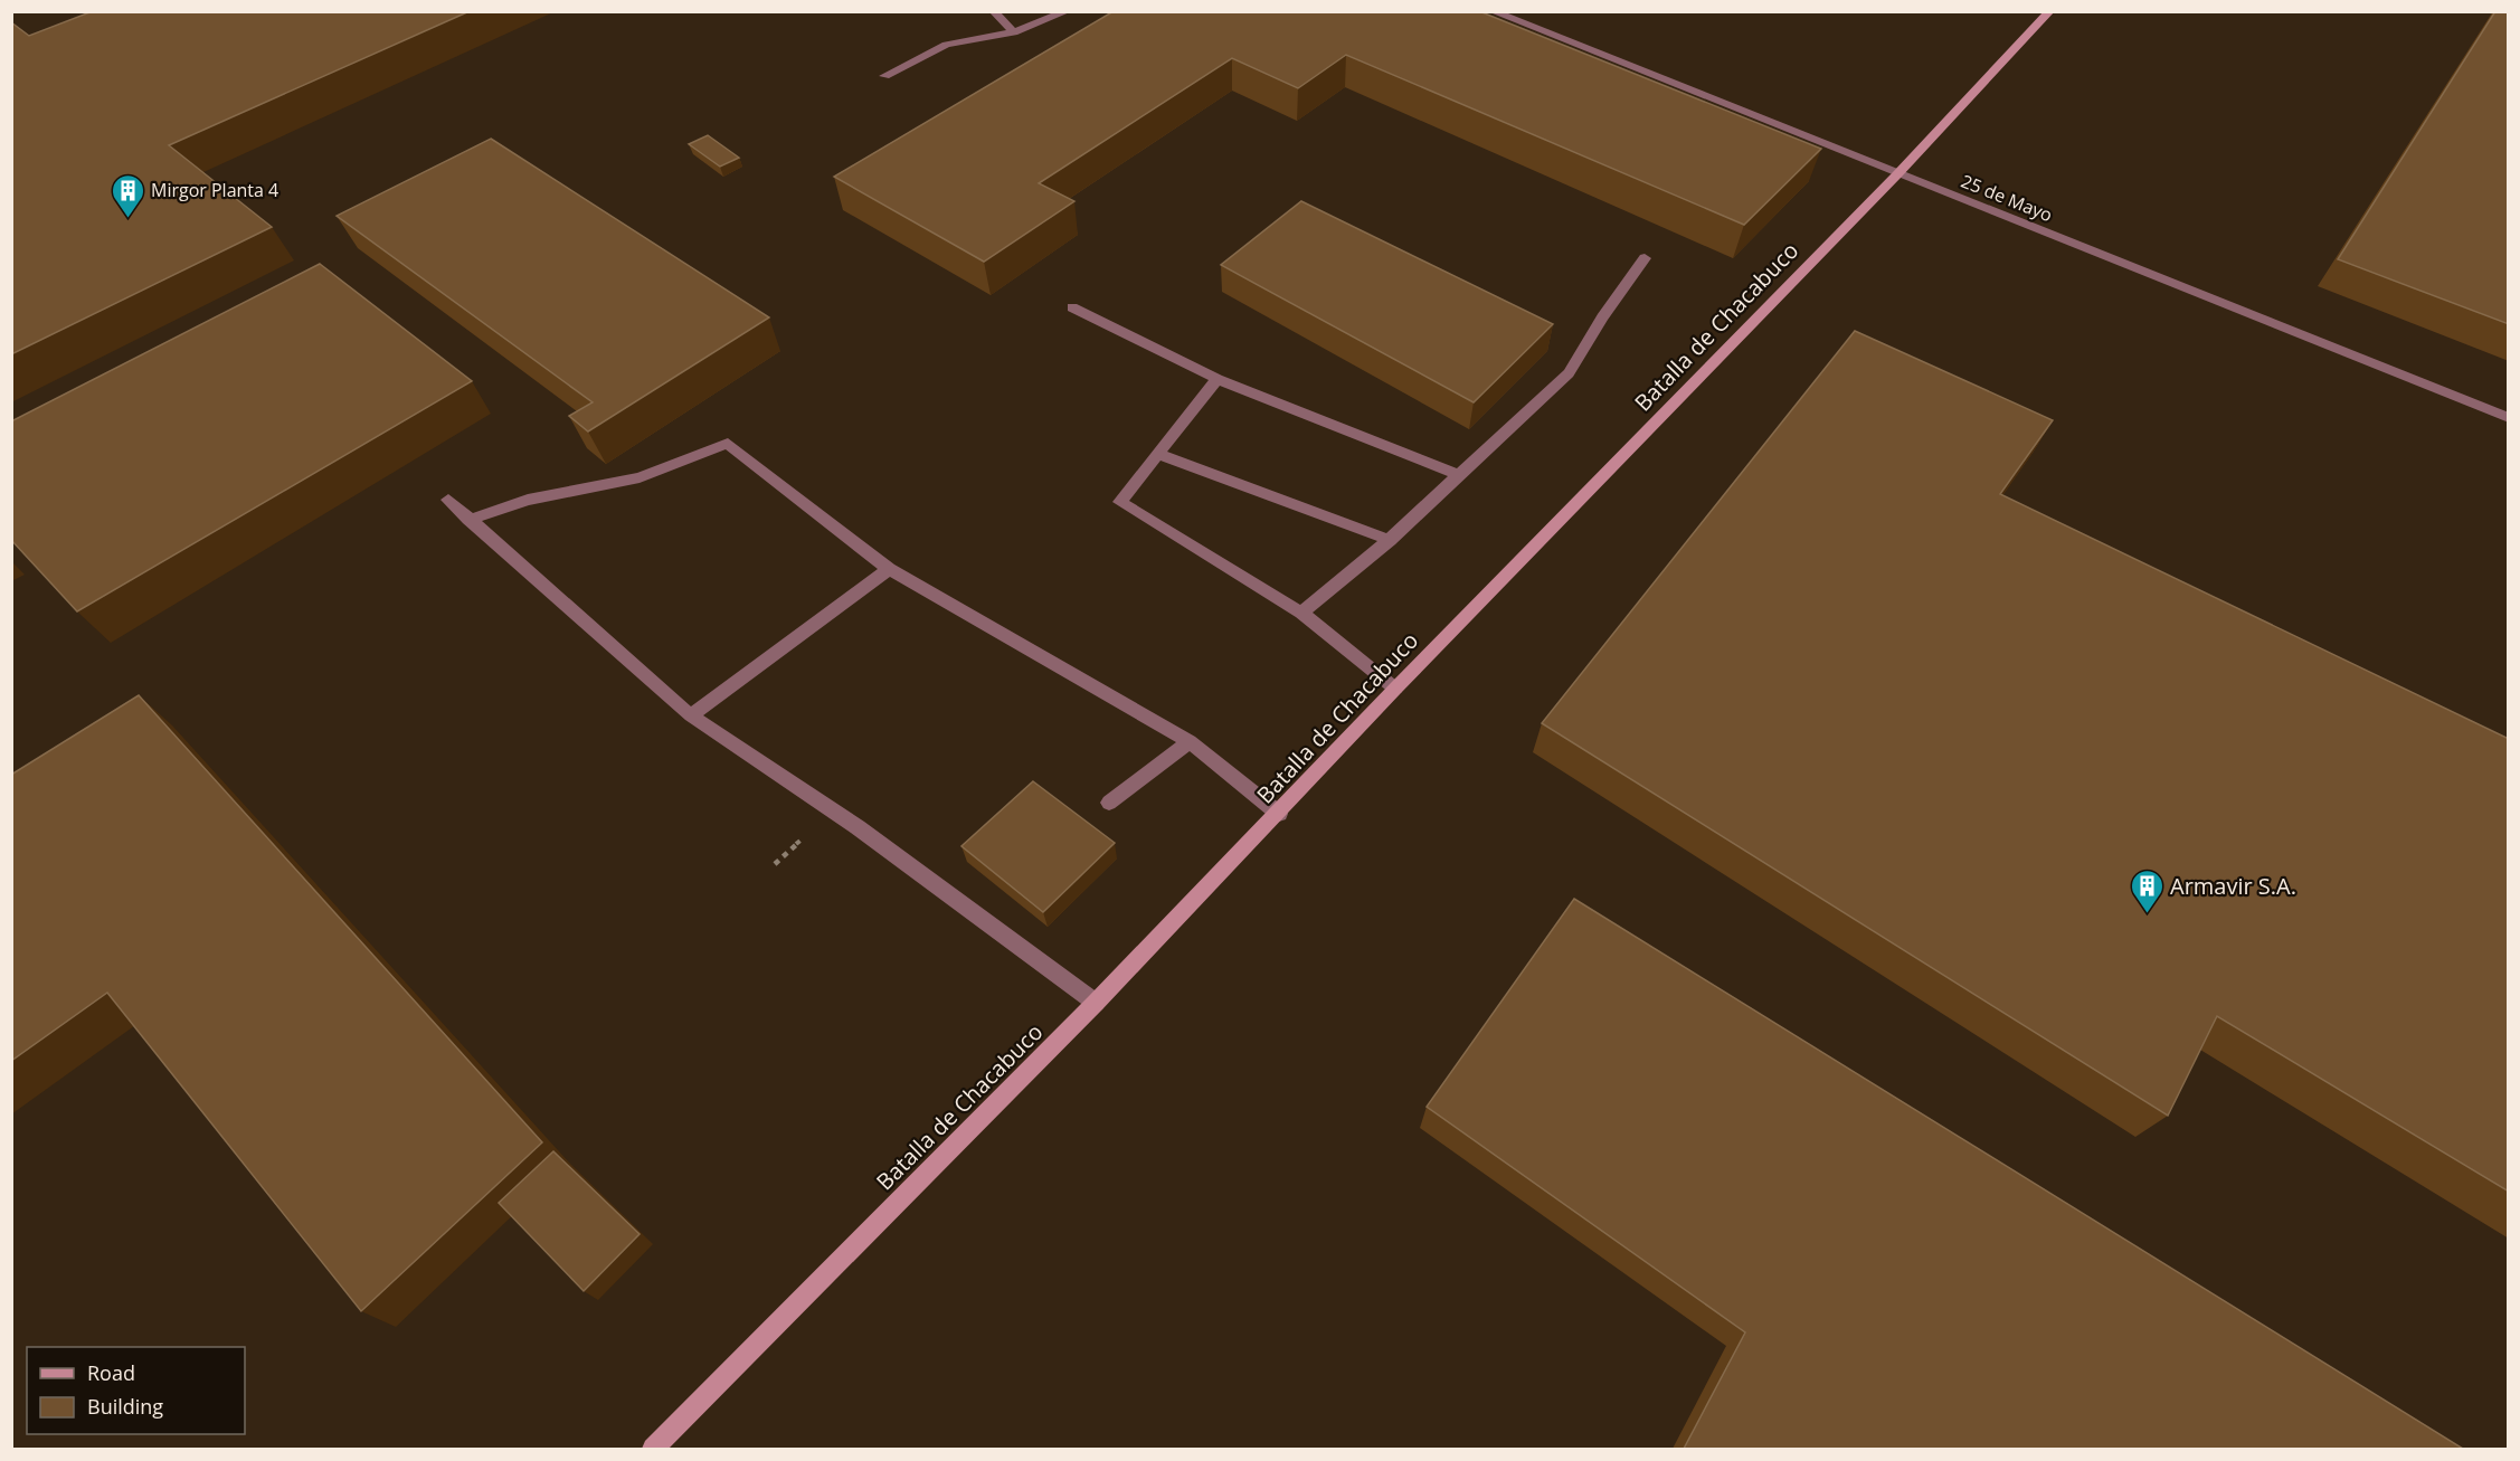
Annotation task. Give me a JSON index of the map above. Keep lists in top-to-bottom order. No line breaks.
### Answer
{"streets":{"street":["25 de Mayo","Batalla de Chacabuco"]},"crossings":[["25 de Mayo","Batalla de Chacabuco"]],"places":{"building":["Mirgor Planta 4","Armavir S.A."]},"legend":["Road","Building"]}
